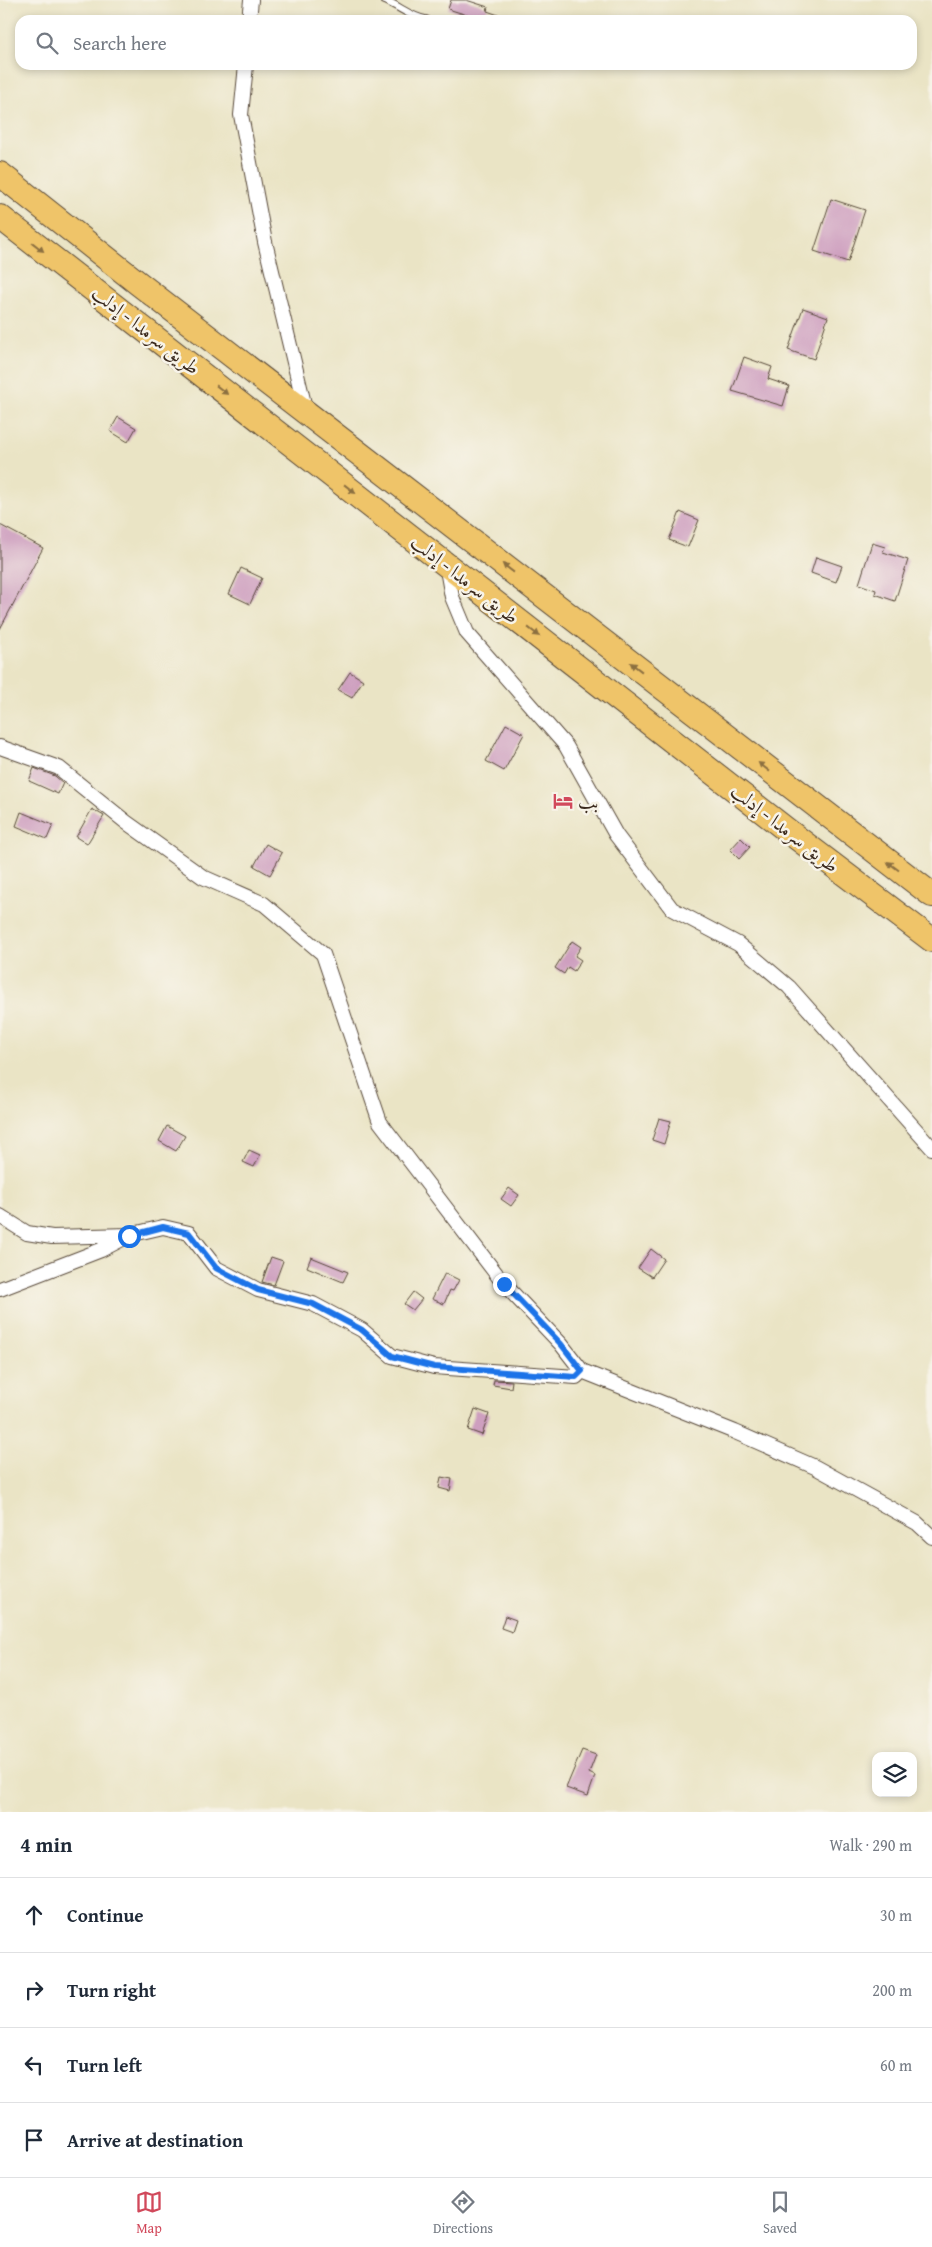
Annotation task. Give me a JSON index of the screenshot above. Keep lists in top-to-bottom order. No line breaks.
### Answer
{"streets":{"highway":["طريق سرمدا - إدلب"]},"places":{"hotel":["بب"]},"page":{"search":"Search here","heading":["4 min","Walk · 290 m"],"list":[["Continue","30 m"],["Turn right","200 m"],["Turn left","60 m"],"Arrive at destination"],"nav":["Map","Directions","Saved"]}}
